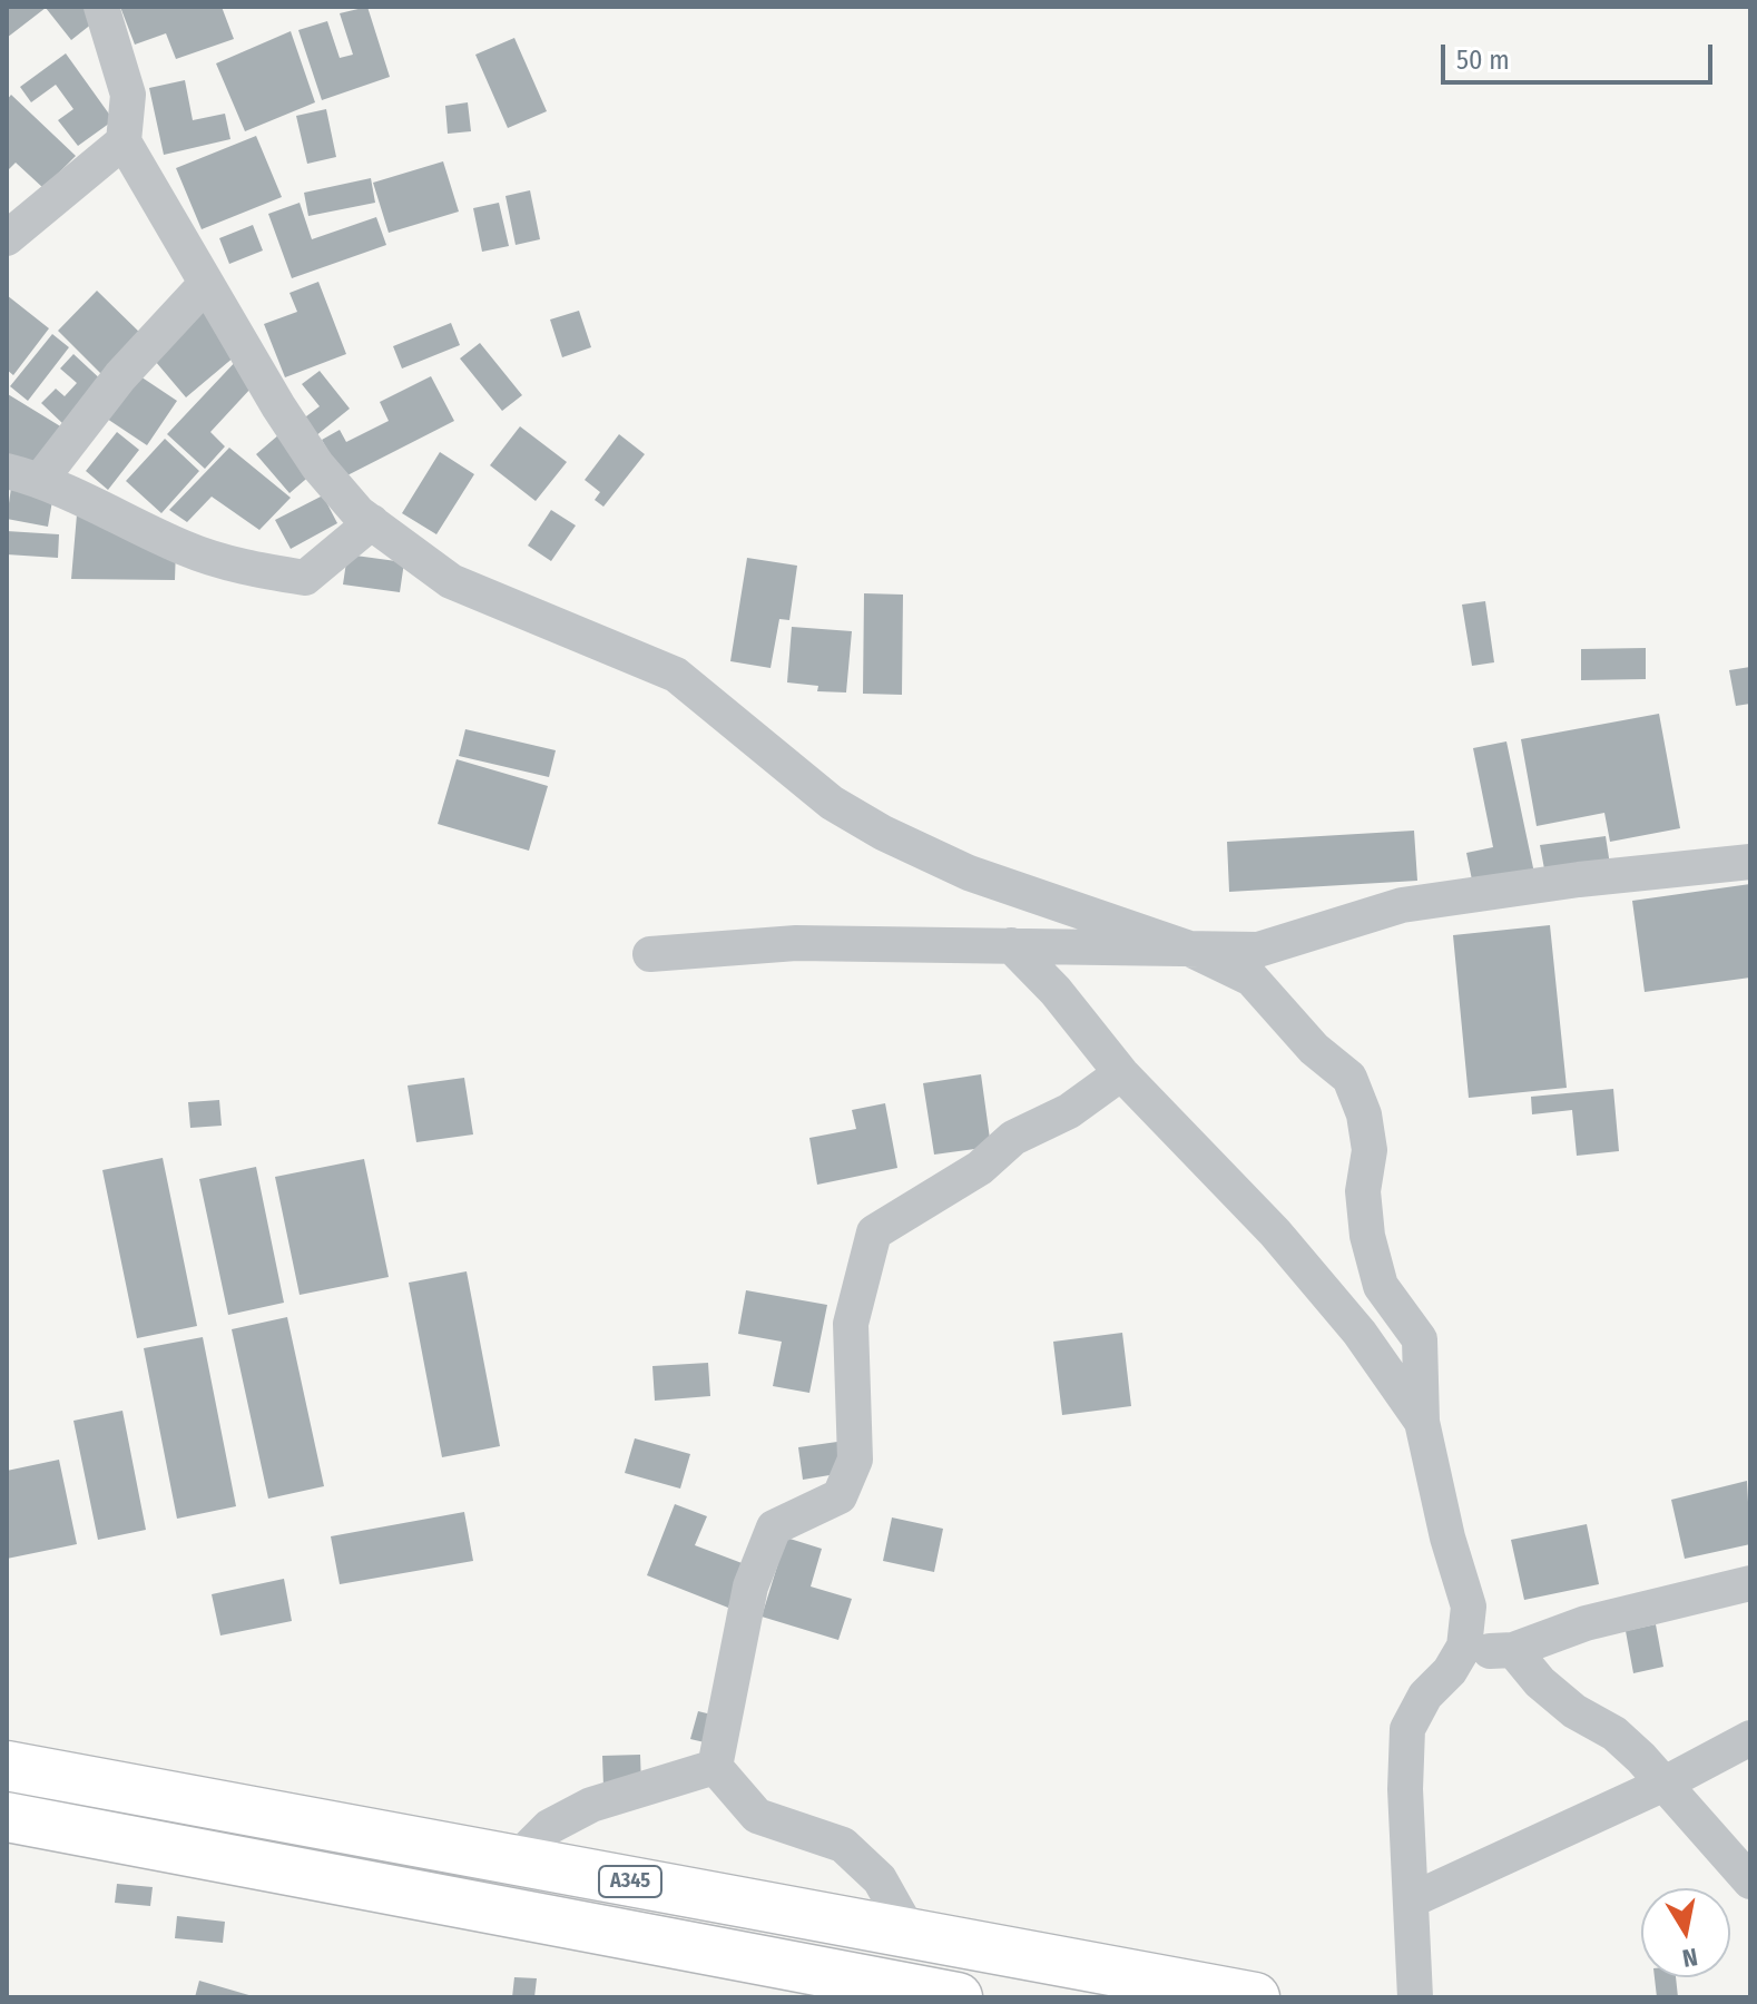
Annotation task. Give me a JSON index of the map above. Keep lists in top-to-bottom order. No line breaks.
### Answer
{"streets":{"highway":["A345"]},"scale_bar":"50 m","north":"bottom"}
